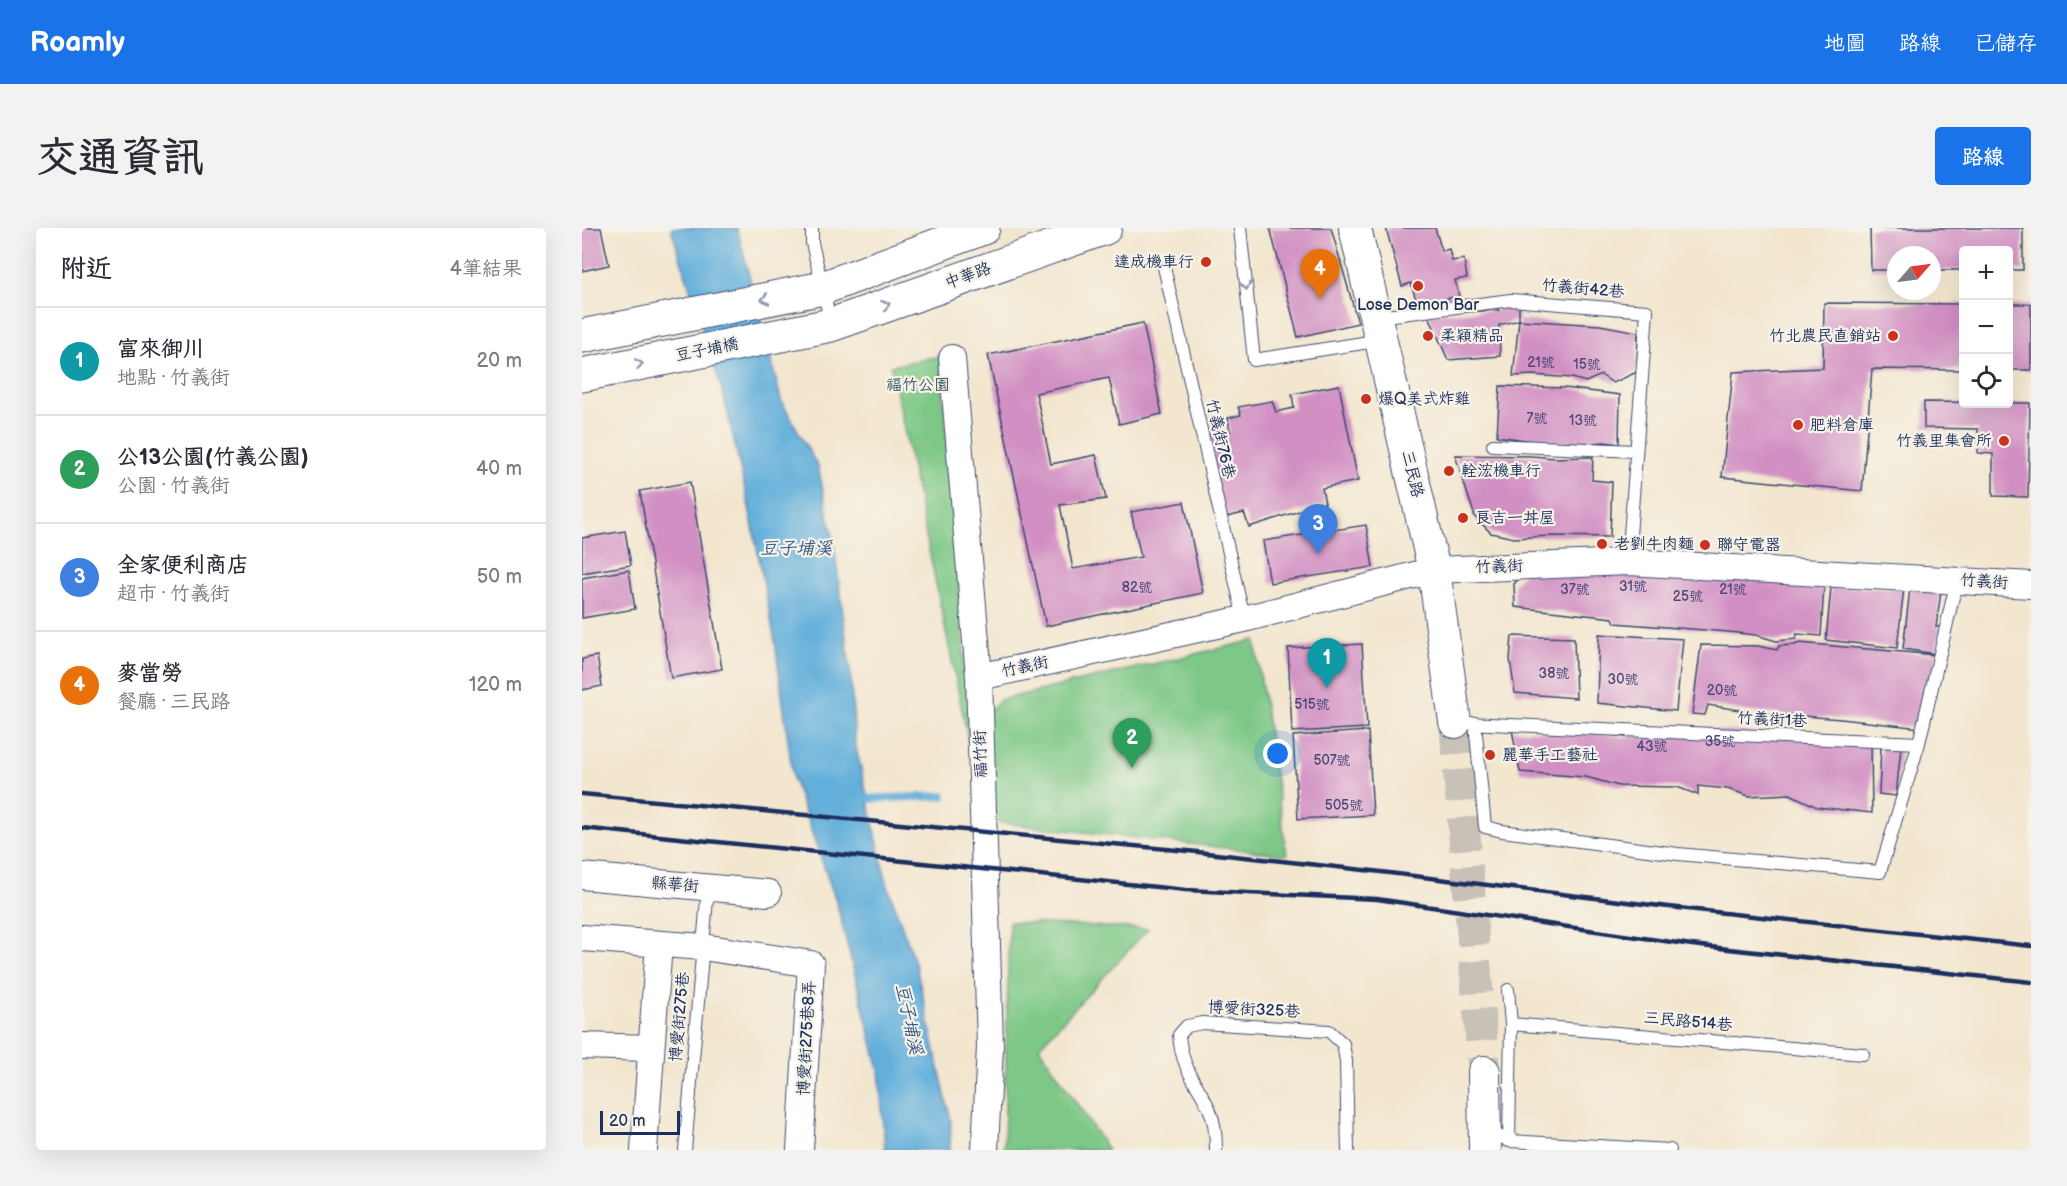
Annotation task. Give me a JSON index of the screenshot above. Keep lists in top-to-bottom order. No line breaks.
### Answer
{"streets":{"main road":["中華路","豆子埔橋"],"street":["三民路","竹義街","福竹街","縣華街","博愛街275巷8弄"],"lane":["竹義街42巷","竹義街76巷","竹義街1巷","博愛街325巷","博愛街275巷","三民路514巷"]},"crossings":[["中華路","豆子埔橋"],["竹義街42巷","三民路"],["竹義街42巷","竹義街"],["竹義街76巷","竹義街"],["三民路","竹義街"],["三民路","竹義街1巷"],["竹義街","福竹街"],["縣華街","博愛街275巷"],["博愛街275巷","博愛街275巷8弄"]],"water":["豆子埔溪"],"parks":["福竹公園"],"places":["達成機車行","Lose Demon Bar","柔穎精品","竹北農民直銷站","爆Q美式炸雞","肥料倉庫","竹義里集會所","輇浤機車行","良吉一丼屋","老劉牛肉麵","聯守電器","麗華手工藝社"],"house_numbers":["21號","15號","7號","13號","31號","82號","37號","21號","25號","38號","30號","20號","515號","35號","43號","507號","505號"],"scale_bar":"20 m","north":"top right","page":{"header":"Roamly","nav":["地圖","路線","已儲存"],"buttons":"路線","title":"交通資訊","heading":["附近","4筆結果"],"map_buttons":["+","−"],"pins":["4","3","1","2"],"list":[{"mark":"1","name":"富來御川","note":"地點 · 竹義街","value":"20 m"},{"mark":"2","name":"公13公園(竹義公園)","note":"公園 · 竹義街","value":"40 m"},{"mark":"3","name":"全家便利商店","note":"超市 · 竹義街","value":"50 m"},{"mark":"4","name":"麥當勞","note":"餐廳 · 三民路","value":"120 m"}],"scale":"20 m"}}
